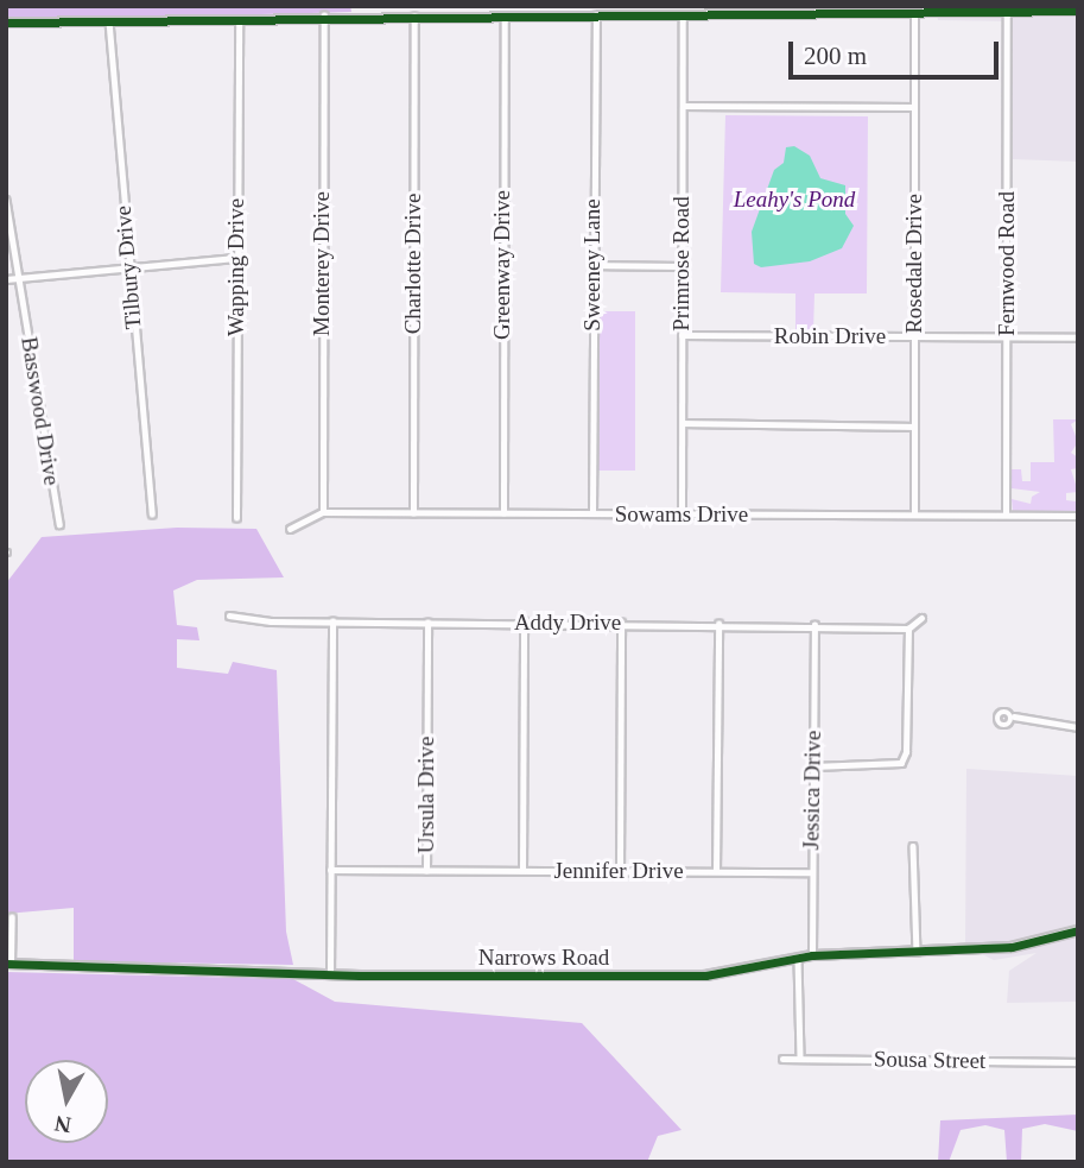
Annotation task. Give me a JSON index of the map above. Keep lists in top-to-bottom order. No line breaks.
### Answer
{"streets":{"street":["Monterey Drive","Charlotte Drive","Primrose Road","Rosedale Drive","Fernwood Road","Greenway Drive","Sweeney Lane","Tilbury Drive","Wapping Drive","Robin Drive","Basswood Drive","Sowams Drive","Addy Drive","Jessica Drive","Ursula Drive","Jennifer Drive","Narrows Road","Sousa Street"]},"crossings":[["Monterey Drive","Sowams Drive"],["Charlotte Drive","Sowams Drive"],["Primrose Road","Robin Drive"],["Primrose Road","Sowams Drive"],["Rosedale Drive","Robin Drive"],["Rosedale Drive","Sowams Drive"],["Fernwood Road","Robin Drive"],["Fernwood Road","Sowams Drive"],["Greenway Drive","Sowams Drive"],["Sweeney Lane","Sowams Drive"],["Addy Drive","Jessica Drive"],["Addy Drive","Ursula Drive"],["Jessica Drive","Jennifer Drive"],["Jessica Drive","Narrows Road"],["Ursula Drive","Jennifer Drive"]],"parks":["Leahy's Pond"],"scale_bar":"200 m","north":"bottom"}
